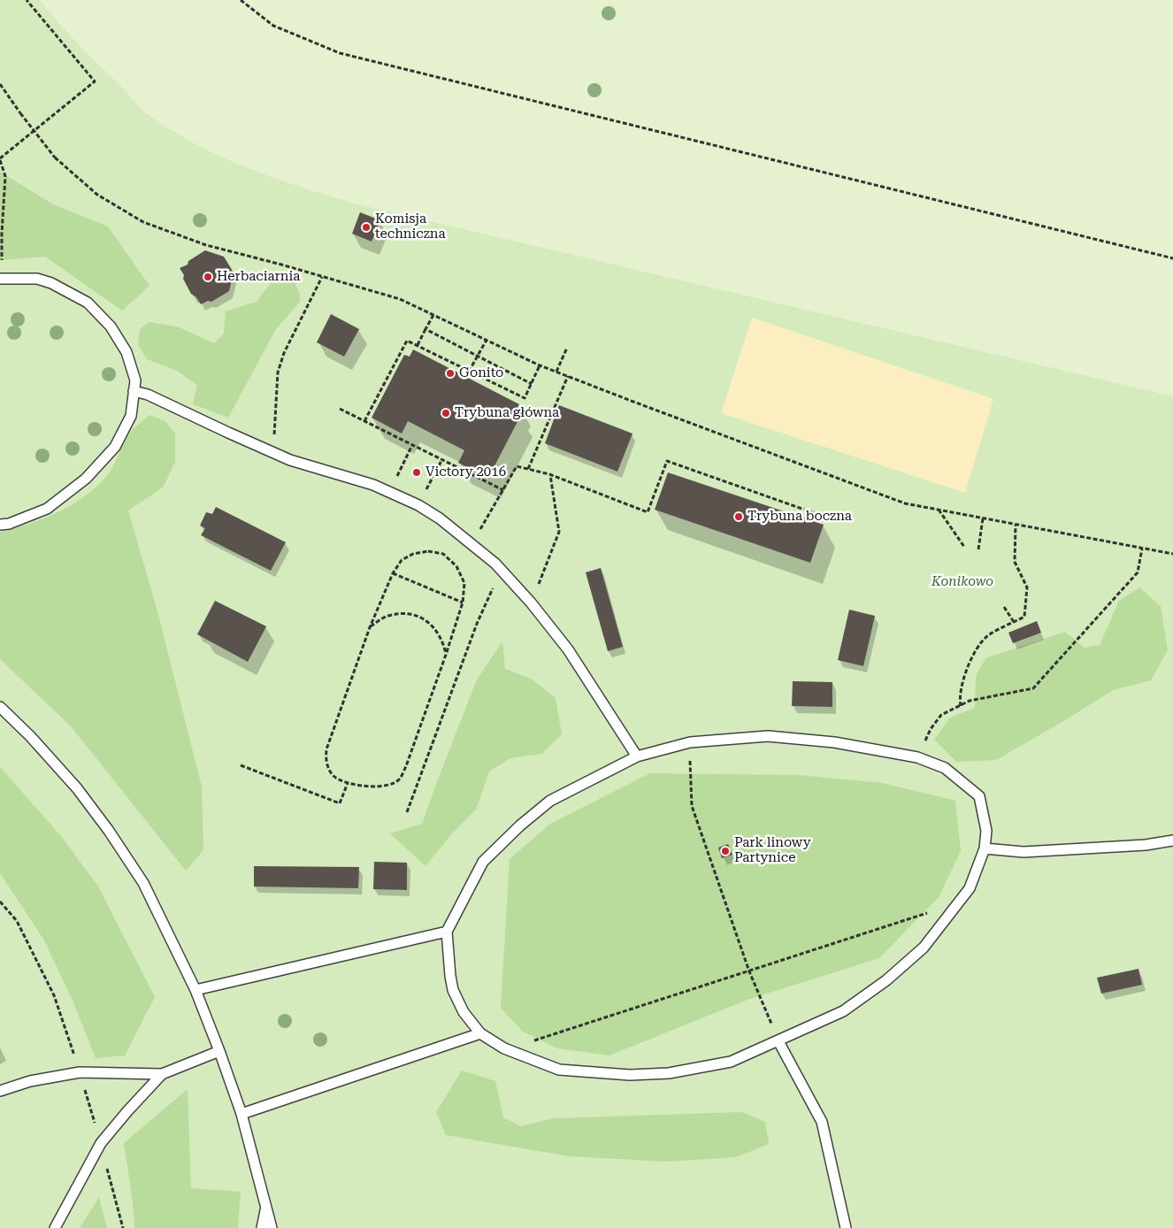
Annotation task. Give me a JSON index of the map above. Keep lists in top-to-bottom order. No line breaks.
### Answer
{"parks":["Konikowo"],"places":["Komisja techniczna","Herbaciarnia","Gonito","Trybuna główna","Victory 2016","Trybuna boczna","Park linowy Partynice"]}
